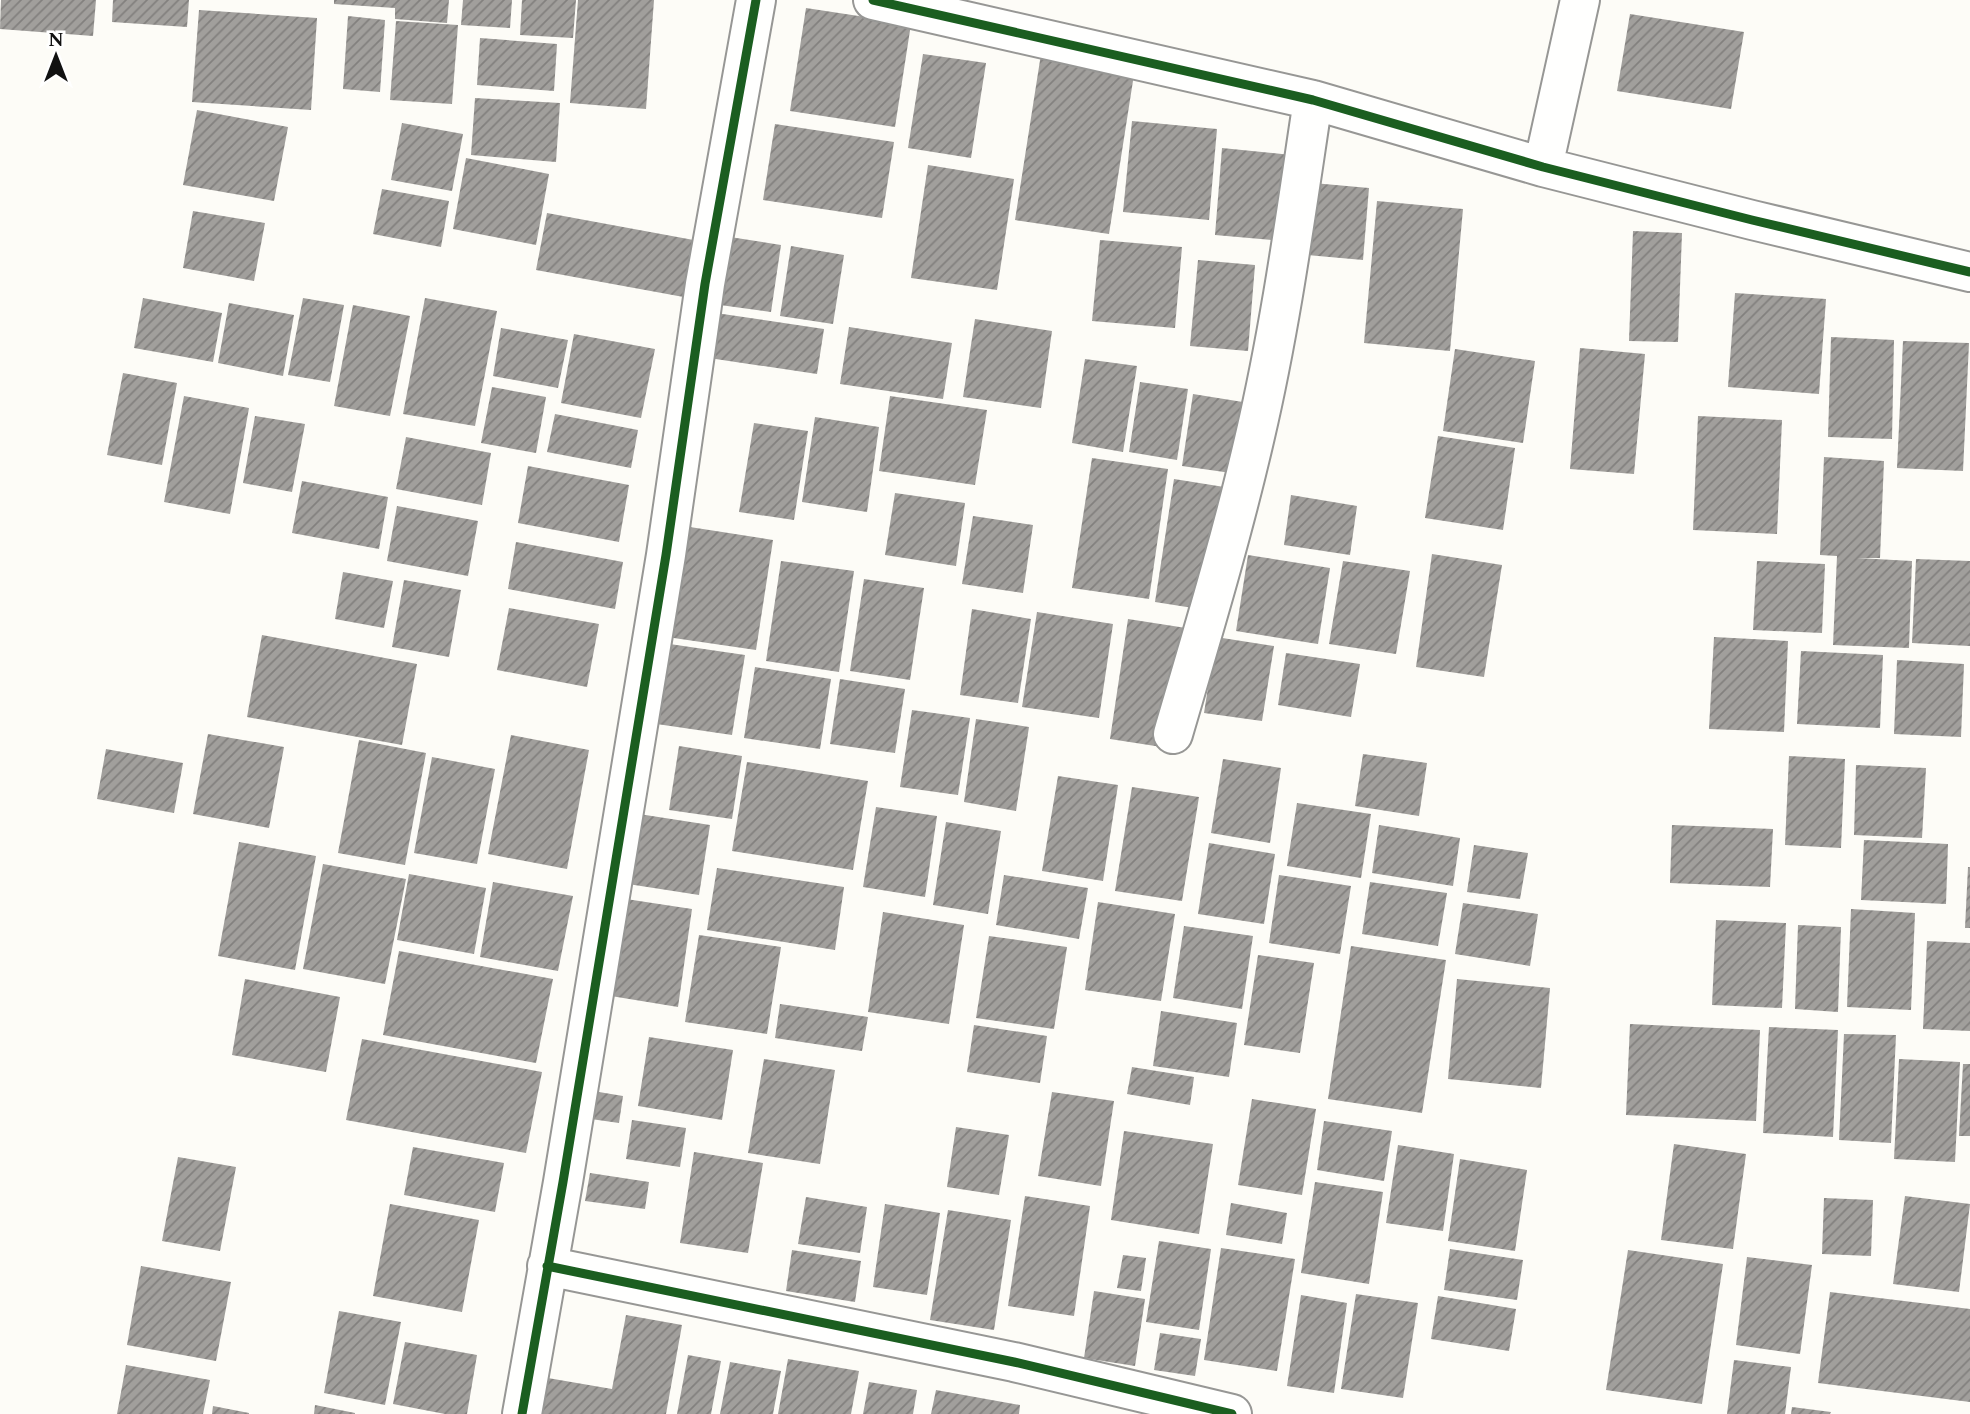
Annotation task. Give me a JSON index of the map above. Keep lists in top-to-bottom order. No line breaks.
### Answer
{"north":"top"}
